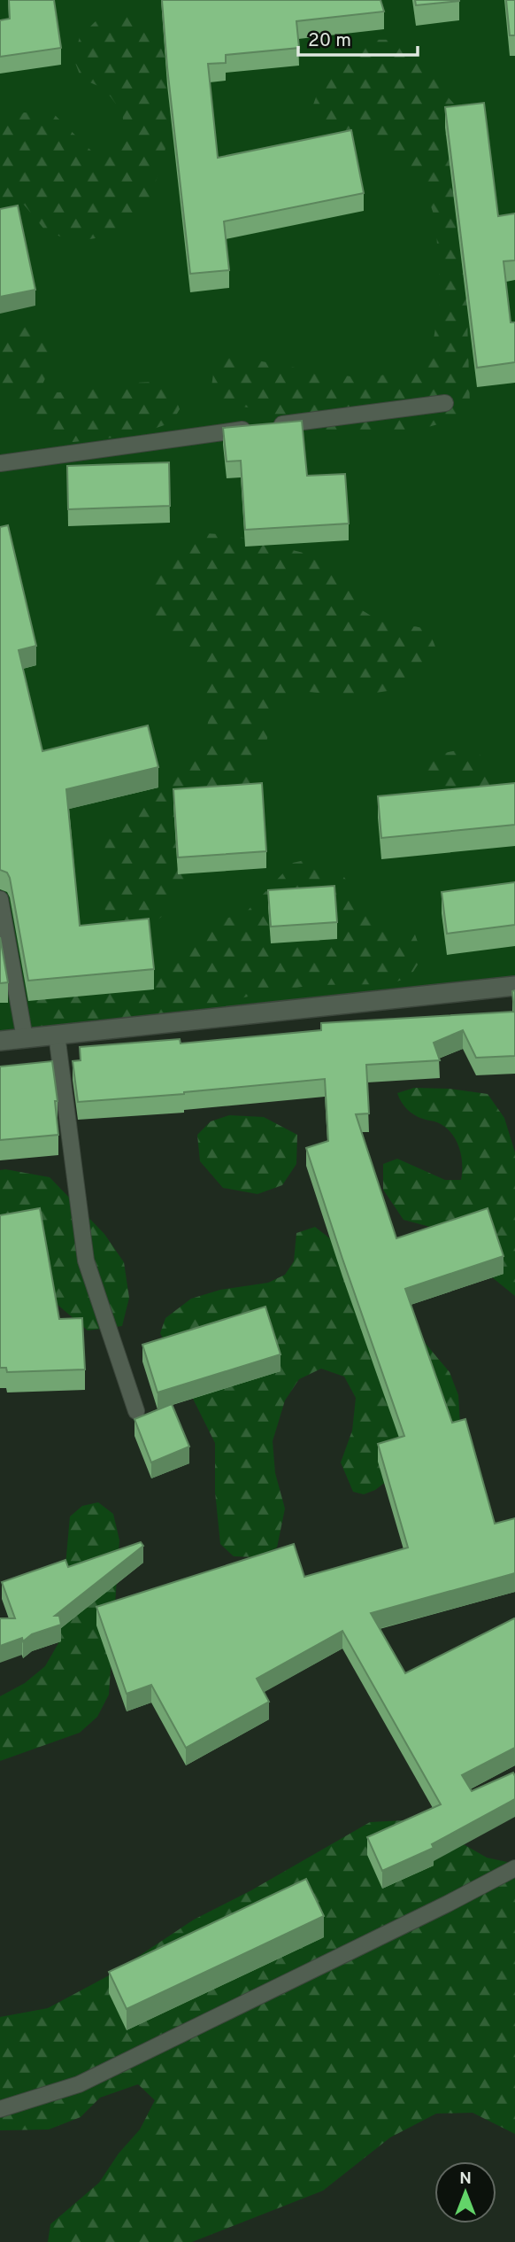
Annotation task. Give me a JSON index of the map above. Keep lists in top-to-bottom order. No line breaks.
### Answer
{"scale_bar":"20 m","north":"top"}
